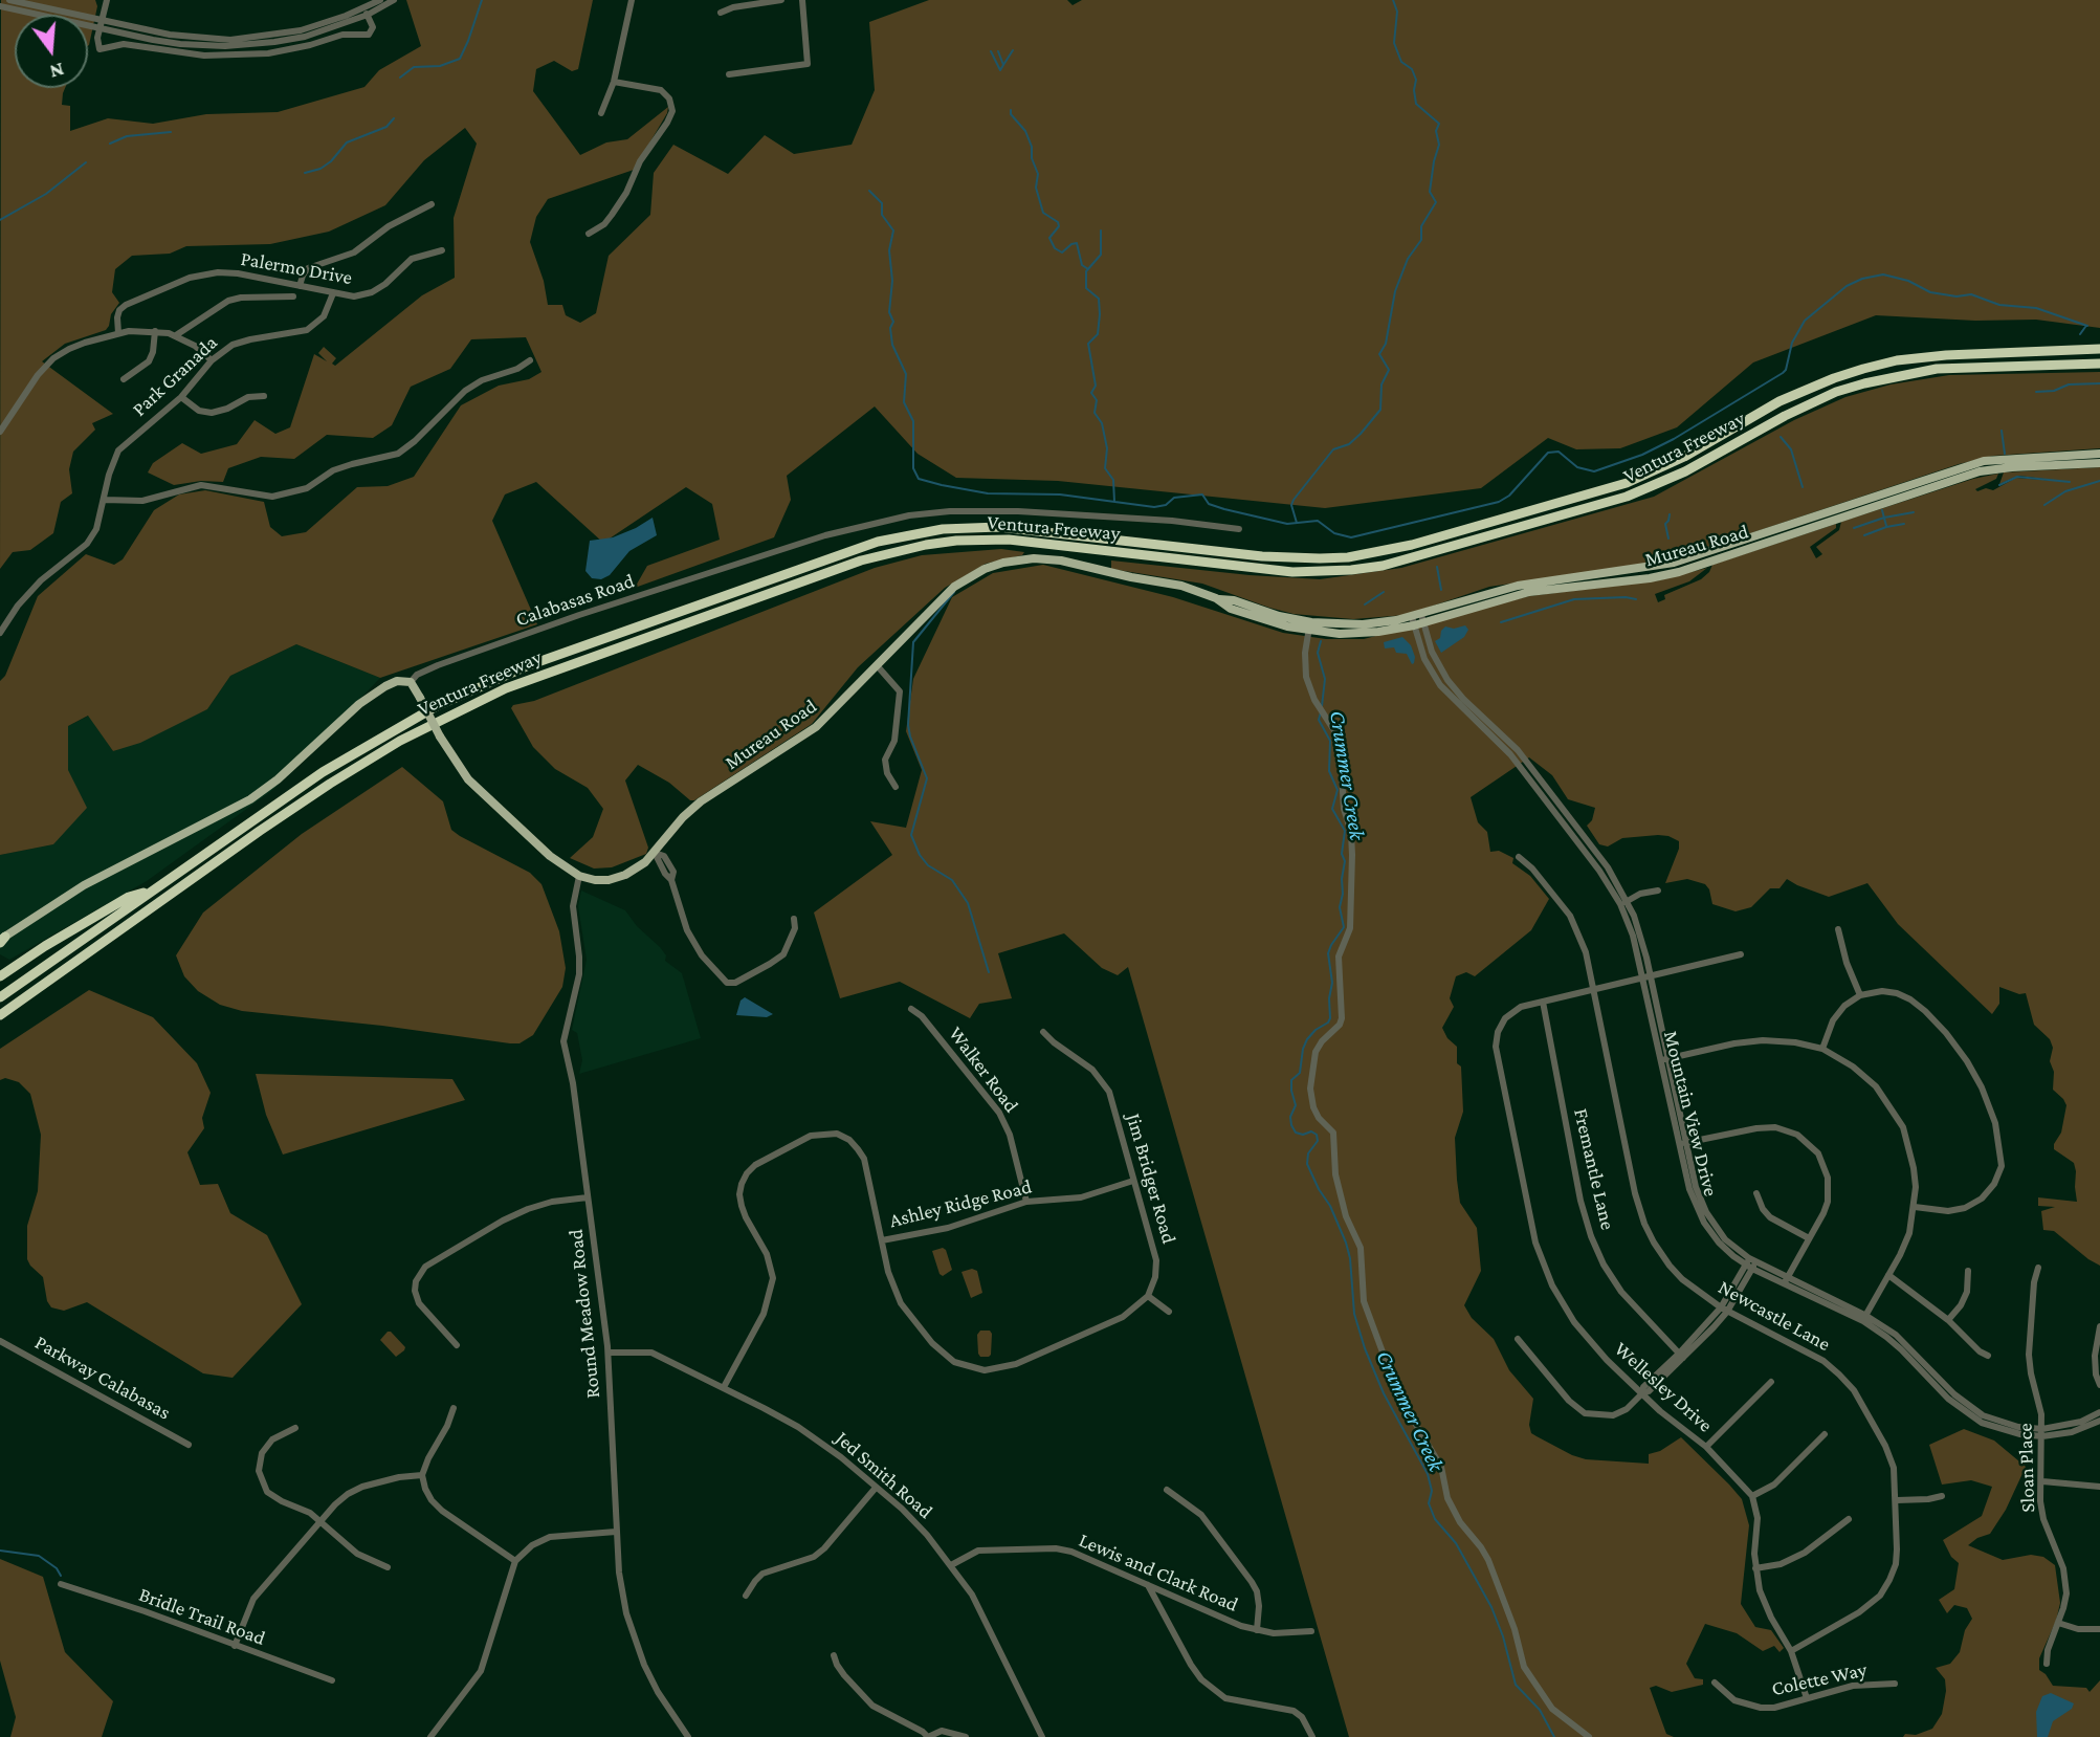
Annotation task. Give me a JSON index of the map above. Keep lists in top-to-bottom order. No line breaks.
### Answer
{"streets":{"highway":["Ventura Freeway"],"main road":["Mureau Road","Calabasas Road"],"street":["Palermo Drive","Park Granada","Walker Road","Mountain View Drive","Fremantle Lane","Jim Bridger Road","Ashley Ridge Road","Round Meadow Road","Newcastle Lane","Parkway Calabasas","Wellesley Drive","Sloan Place","Jed Smith Road","Lewis and Clark Road","Bridle Trail Road","Colette Way"]},"crossings":[["Palermo Drive","Park Granada"],["Mureau Road","Mountain View Drive"],["Mureau Road","Round Meadow Road"],["Walker Road","Ashley Ridge Road"],["Mountain View Drive","Wellesley Drive"],["Mountain View Drive","Sloan Place"],["Fremantle Lane","Wellesley Drive"],["Jim Bridger Road","Ashley Ridge Road"],["Round Meadow Road","Jed Smith Road"],["Newcastle Lane","Wellesley Drive"],["Jed Smith Road","Lewis and Clark Road"]],"water":["Crummer Creek"],"north":"bottom"}
